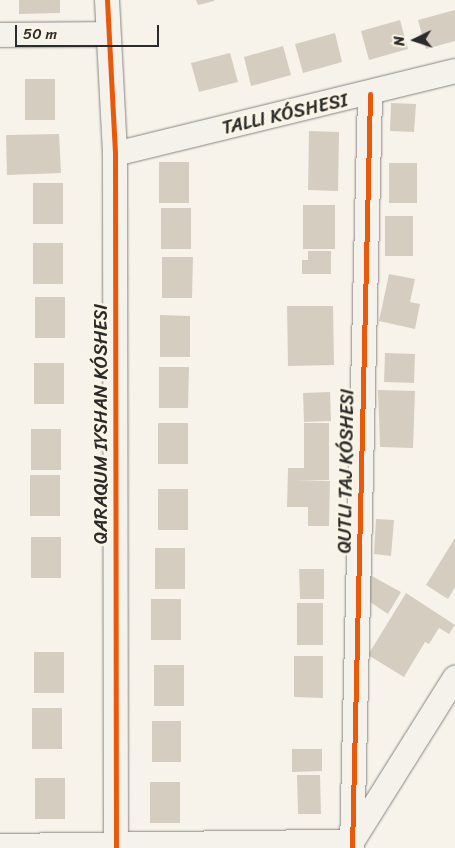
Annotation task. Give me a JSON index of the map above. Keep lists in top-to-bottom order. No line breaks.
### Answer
{"streets":{"street":["QARAQUM IYSHAN KÓSHESI"],"cycle path":["QUTLI TAJ KÓSHESI"]},"scale_bar":"50 m","north":"left"}
